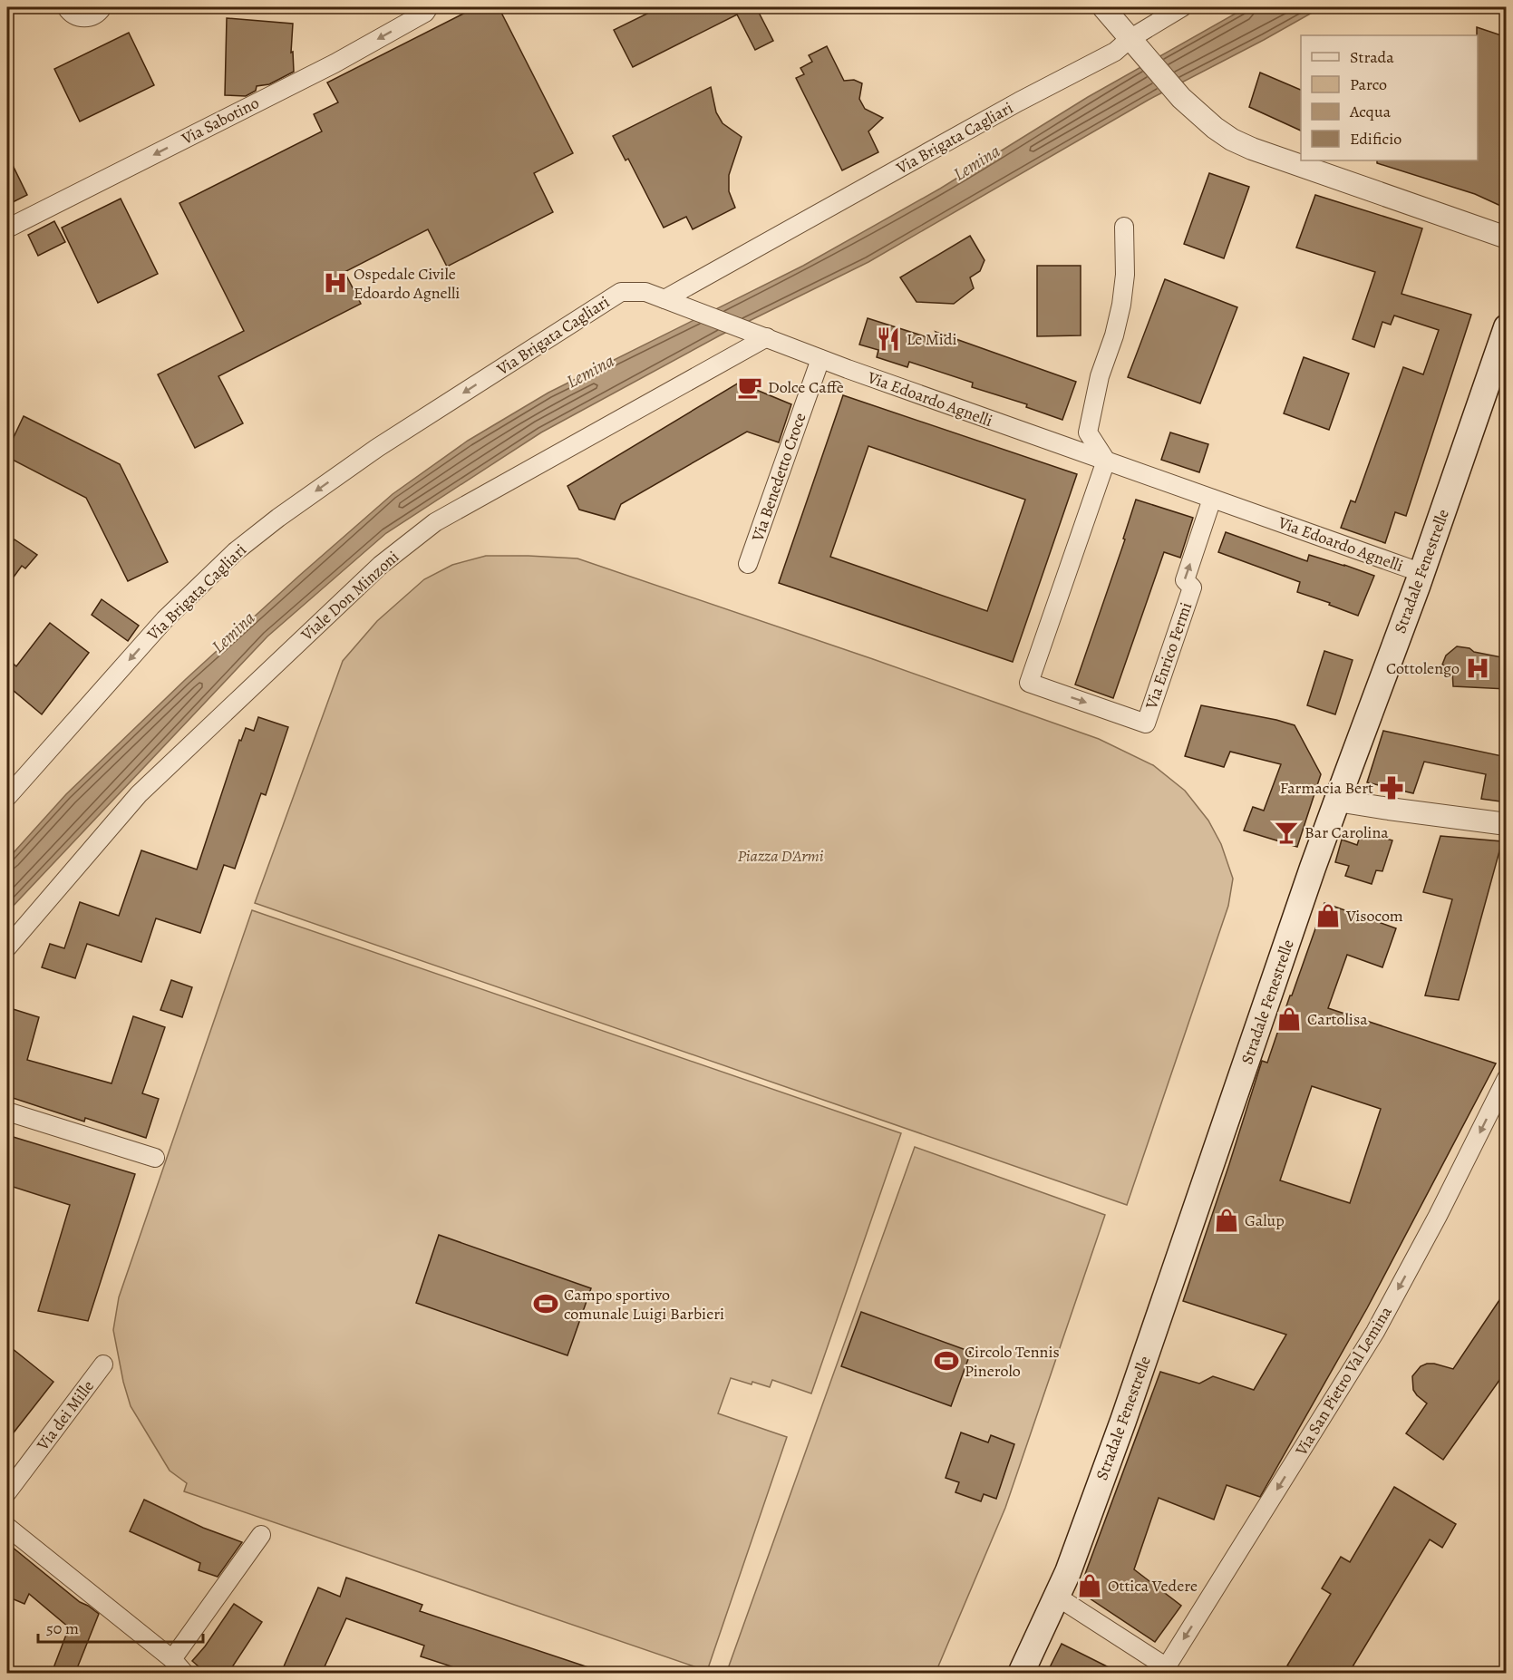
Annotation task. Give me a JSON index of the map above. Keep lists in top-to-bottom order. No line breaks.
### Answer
{"streets":{"main road":["Stradale Fenestrelle"],"street":["Via Sabotino","Via Brigata Cagliari","Via Edoardo Agnelli","Via Benedetto Croce","Viale Don Minzoni","Via Enrico Fermi","Via San Pietro Val Lemina","Via dei Mille"]},"crossings":[["Via Brigata Cagliari","Via Edoardo Agnelli"],["Via Edoardo Agnelli","Via Benedetto Croce"],["Via Edoardo Agnelli","Stradale Fenestrelle"],["Via Edoardo Agnelli","Viale Don Minzoni"],["Via Edoardo Agnelli","Via Enrico Fermi"]],"one_way":["Via Sabotino","Via Brigata Cagliari","Via San Pietro Val Lemina"],"water":["Lemina"],"parks":["Piazza D'Armi"],"places":{"hospital":["Ospedale Civile Edoardo Agnelli","Cottolengo"],"restaurant":["Le Midi"],"cafe":["Dolce Caffè"],"pharmacy":["Farmacia Bert"],"bar":["Bar Carolina"],"shop":["Visocom","Cartolisa","Galup","Ottica Vedere"],"sports":["Campo sportivo comunale Luigi Barbieri","Circolo Tennis Pinerolo"]},"legend":["Strada","Parco","Acqua","Edificio"],"scale_bar":"50 m"}
